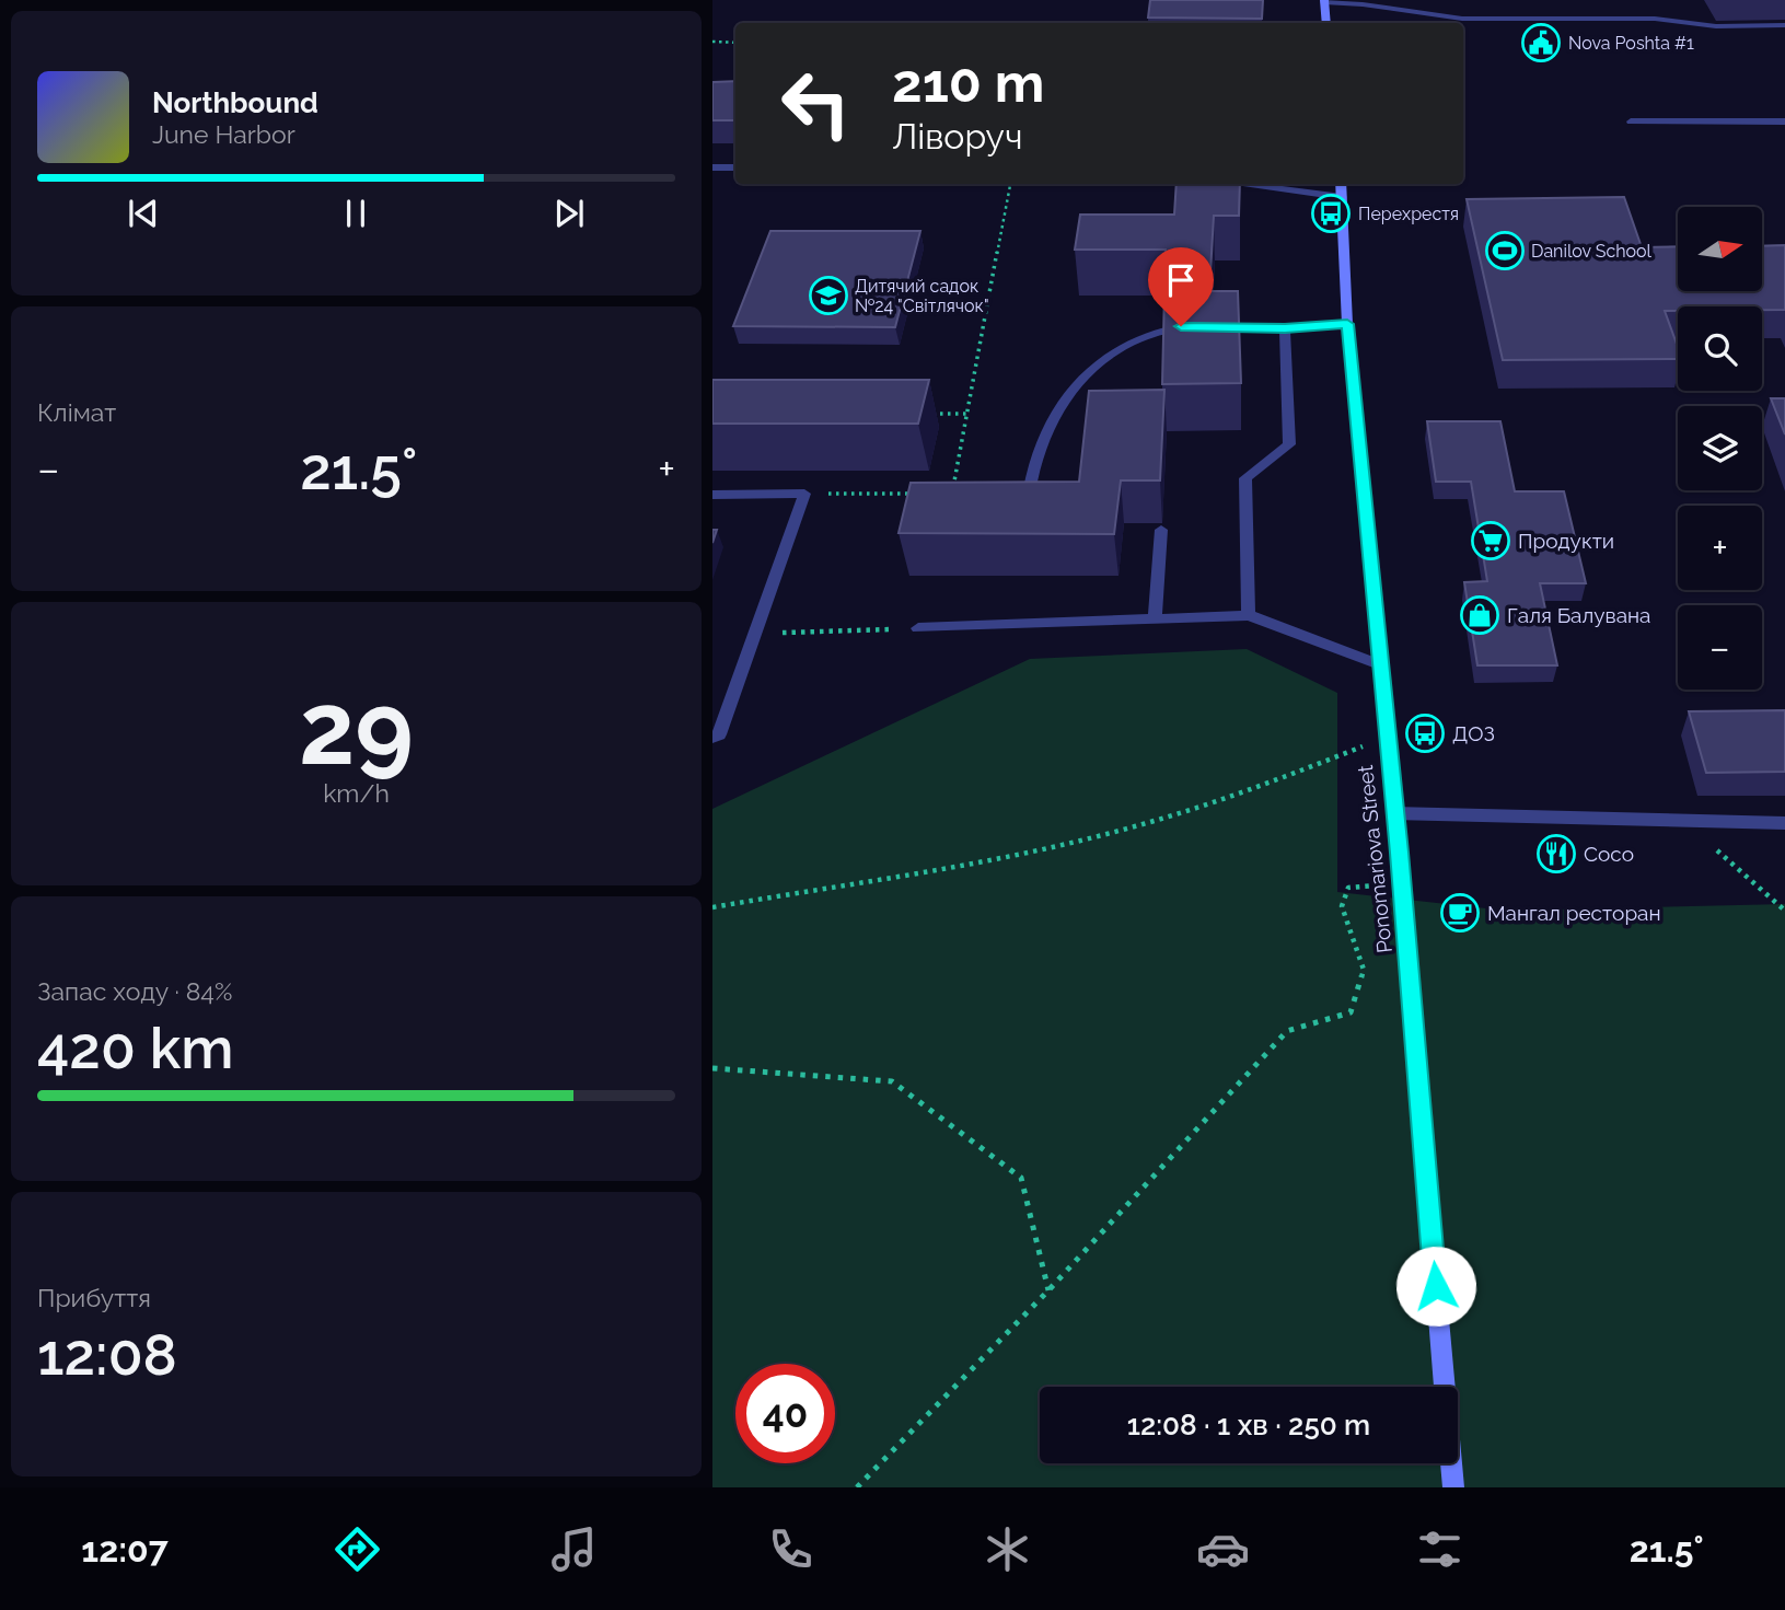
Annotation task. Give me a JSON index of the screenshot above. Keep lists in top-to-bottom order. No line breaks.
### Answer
{"streets":{"street":["Ponomariova Street"]},"places":{"public building":["Nova Poshta #1"],"bus stop":["Перехрестя","ДОЗ"],"sports":["Danilov School"],"school or university":["Дитячий садок №24 \"Світлячок\""],"supermarket":["Продукти"],"shop":["Галя Балувана"],"restaurant":["Сосо"],"cafe":["Мангал ресторан"]},"north":"right","page":{"turn":["210 m","Ліворуч"],"song":["Northbound","June Harbor"],"map_buttons":["+","−"],"tile":["Клімат",["29","km/h"],["Запас ходу · 84%","420 km"],["Прибуття","12:08"]],"heat":["−","21.5°","+"],"limit":"40","trip":"12:08 · 1 хв · 250 m","tabs":["12:07","21.5°"]}}
